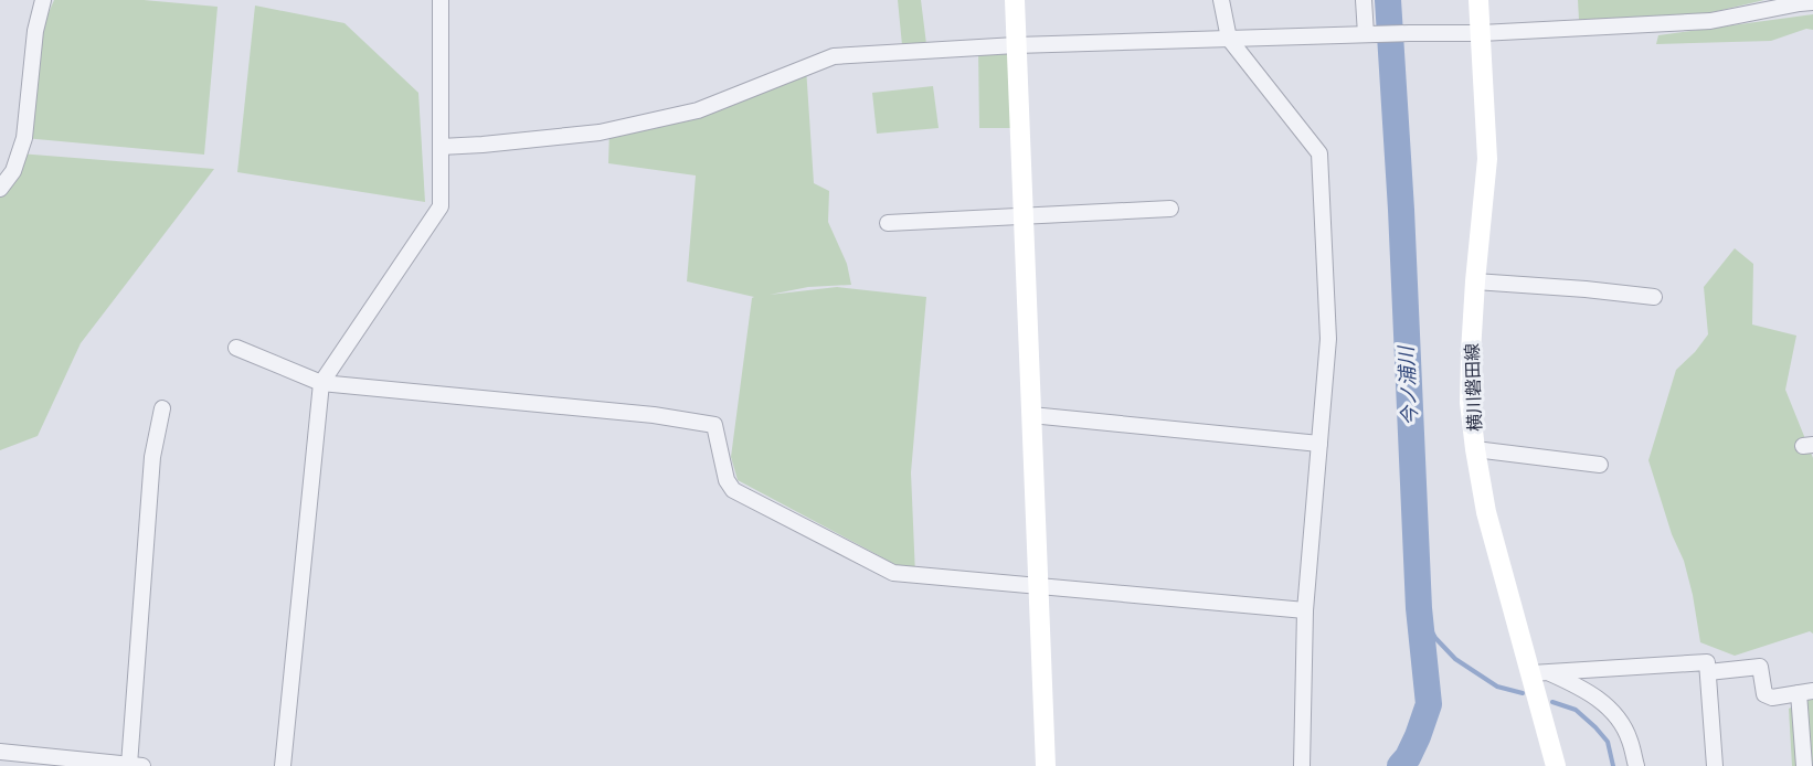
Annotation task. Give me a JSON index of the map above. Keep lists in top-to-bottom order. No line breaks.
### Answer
{"streets":{"main road":["横川磐田線"]},"water":["今ノ浦川"]}
